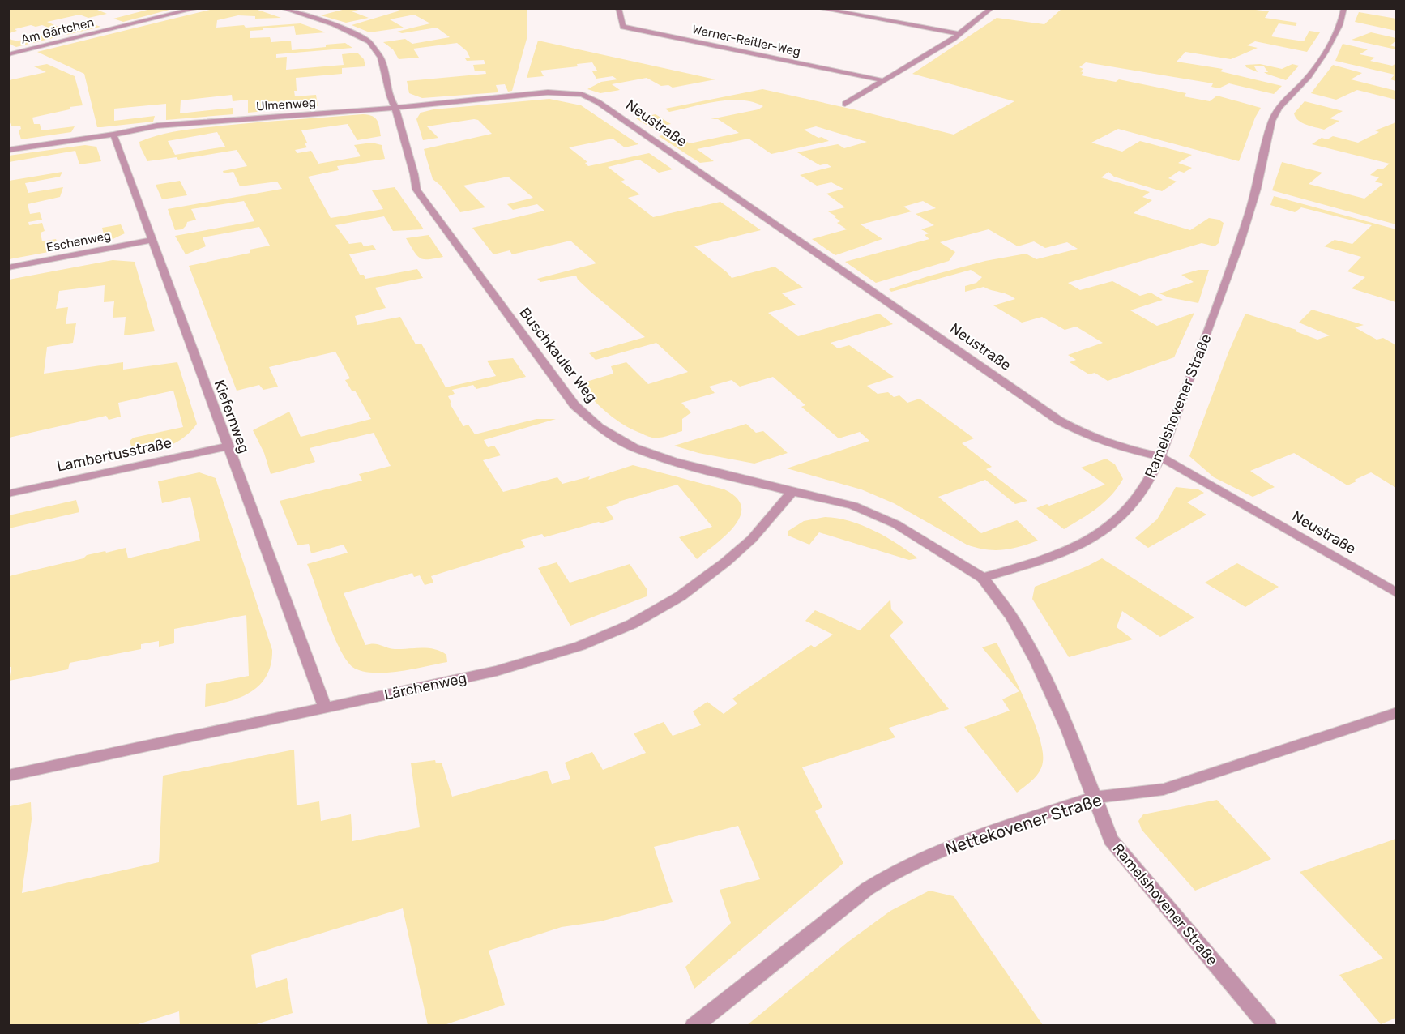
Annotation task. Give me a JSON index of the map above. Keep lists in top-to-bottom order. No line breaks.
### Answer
{"streets":{"street":["Am Gärtchen","Werner-Reitler-Weg","Ulmenweg","Neustraße","Eschenweg","Buschkauler Weg","Ramelshovener Straße","Kiefernweg","Lambertusstraße","Lärchenweg","Nettekovener Straße"]},"crossings":[["Ulmenweg","Neustraße"],["Ulmenweg","Buschkauler Weg"],["Ulmenweg","Kiefernweg"],["Neustraße","Ramelshovener Straße"],["Eschenweg","Kiefernweg"],["Buschkauler Weg","Ramelshovener Straße"],["Buschkauler Weg","Lärchenweg"],["Ramelshovener Straße","Nettekovener Straße"],["Kiefernweg","Lambertusstraße"],["Kiefernweg","Lärchenweg"]]}
